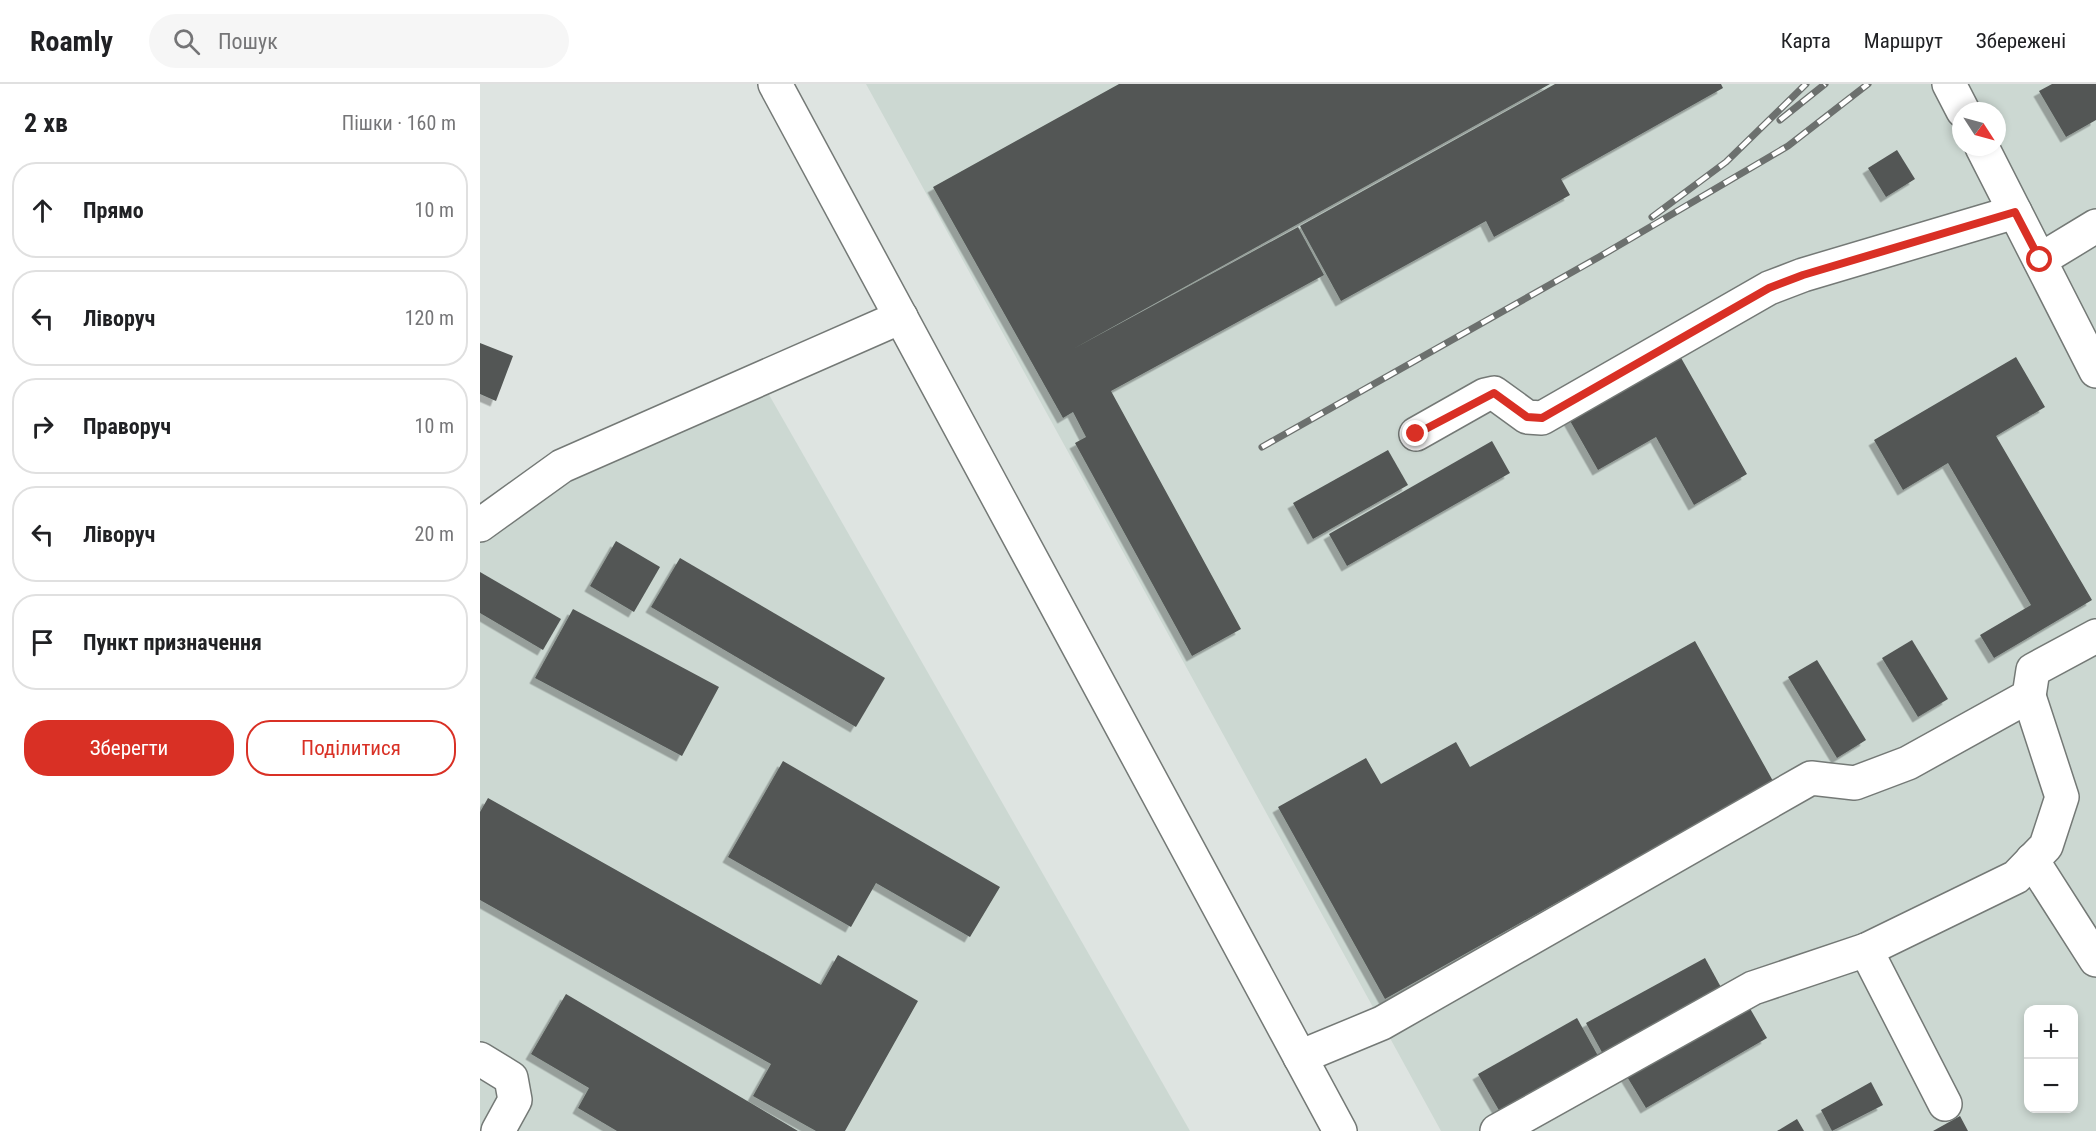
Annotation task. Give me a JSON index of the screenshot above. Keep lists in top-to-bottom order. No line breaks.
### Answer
{"north":"bottom right","page":{"header":"Roamly","search":"Пошук","nav":["Карта","Маршрут","Збережені"],"heading":["2 хв","Пішки · 160 m"],"list":[["Прямо","10 m"],["Ліворуч","120 m"],["Праворуч","10 m"],["Ліворуч","20 m"],"Пункт призначення"],"buttons":["Зберегти","Поділитися"],"map_buttons":["+","−"]}}
